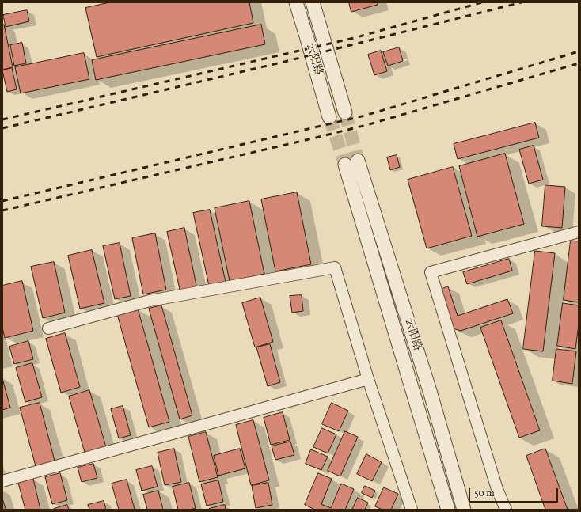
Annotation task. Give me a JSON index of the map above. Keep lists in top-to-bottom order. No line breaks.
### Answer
{"streets":{"street":["云阳路"]},"scale_bar":"50 m"}
